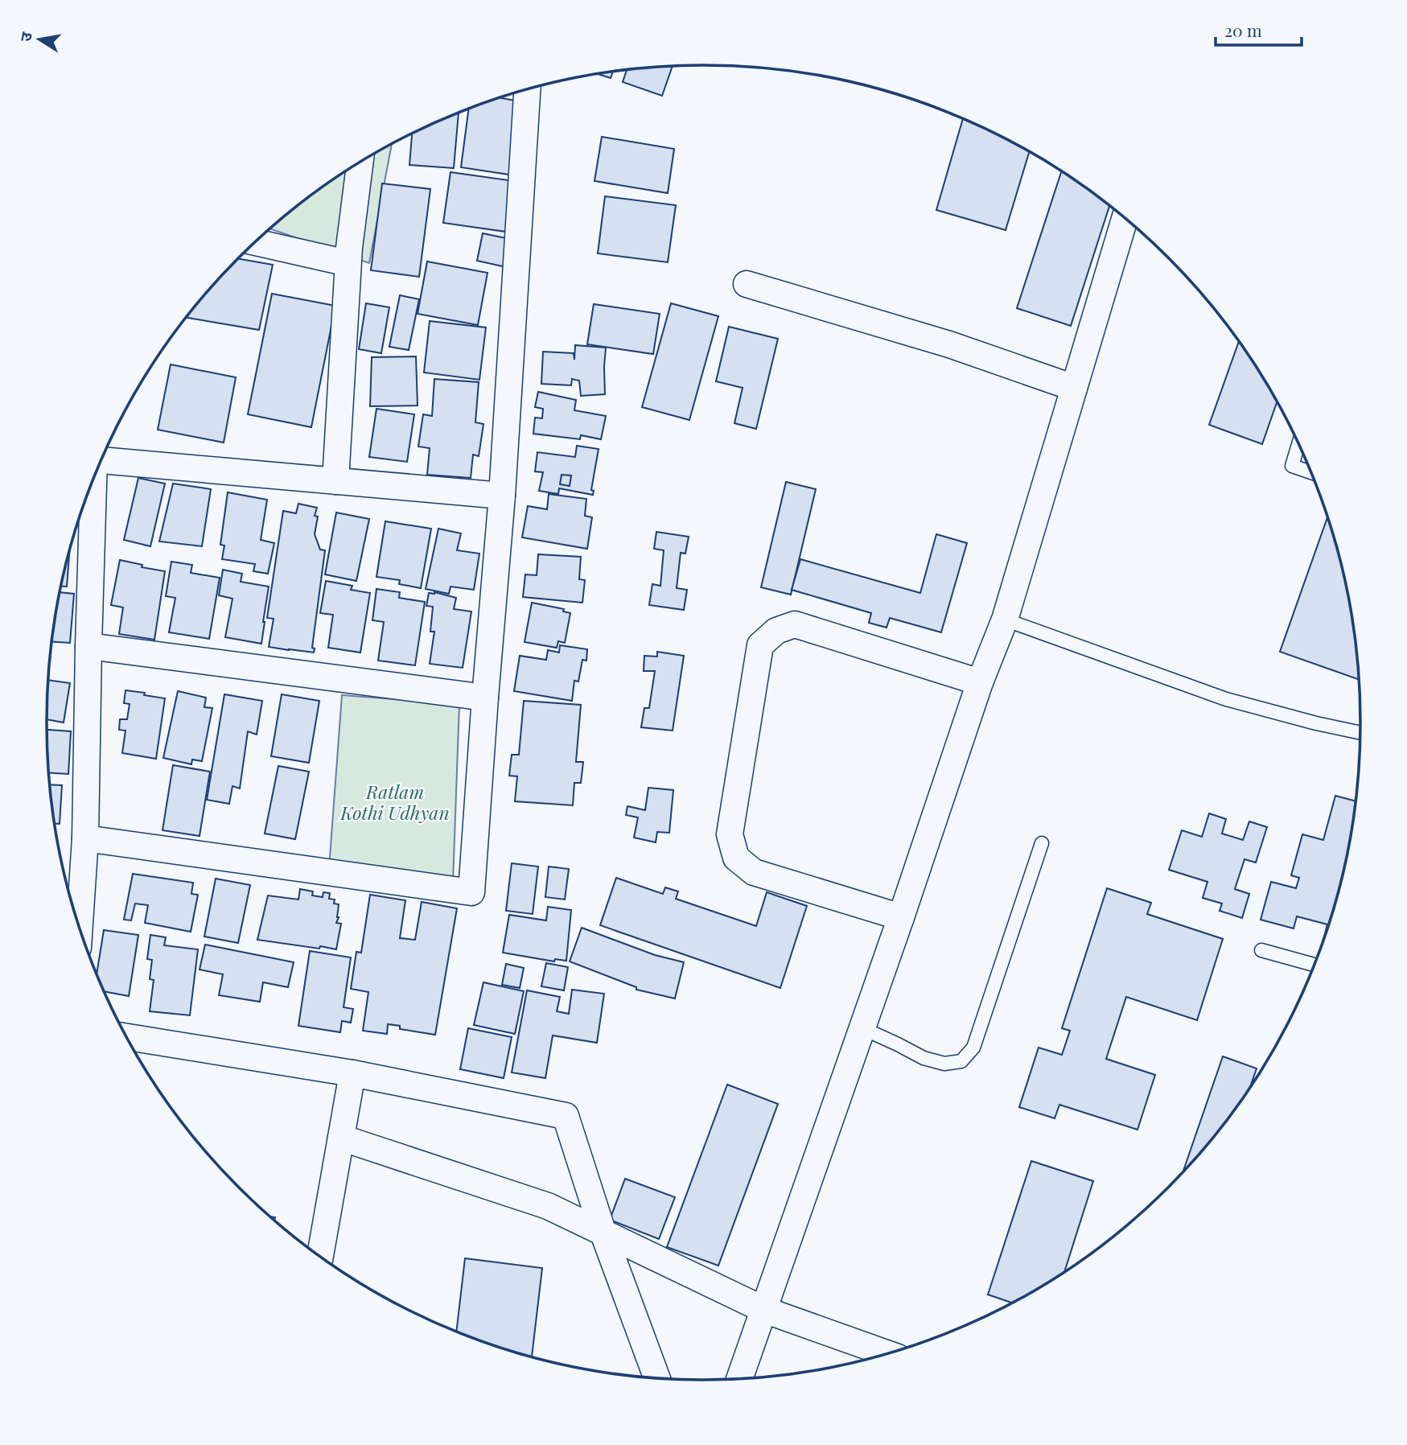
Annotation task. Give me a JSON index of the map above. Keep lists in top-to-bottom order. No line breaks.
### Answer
{"parks":["Ratlam Kothi Udhyan"],"scale_bar":"20 m","north":"left"}
